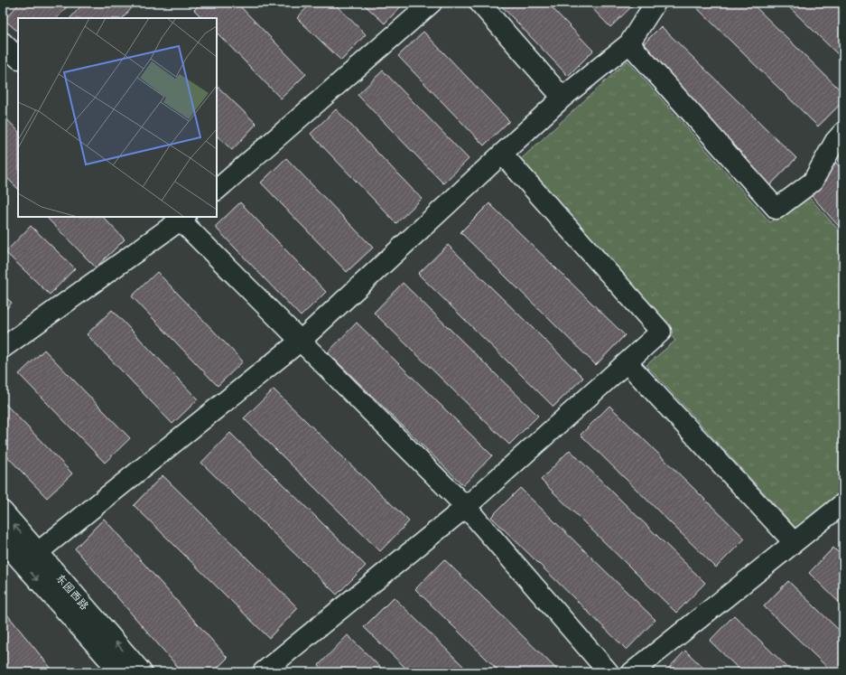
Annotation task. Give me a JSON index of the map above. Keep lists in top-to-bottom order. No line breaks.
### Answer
{"streets":{"street":["东园西路"]}}
